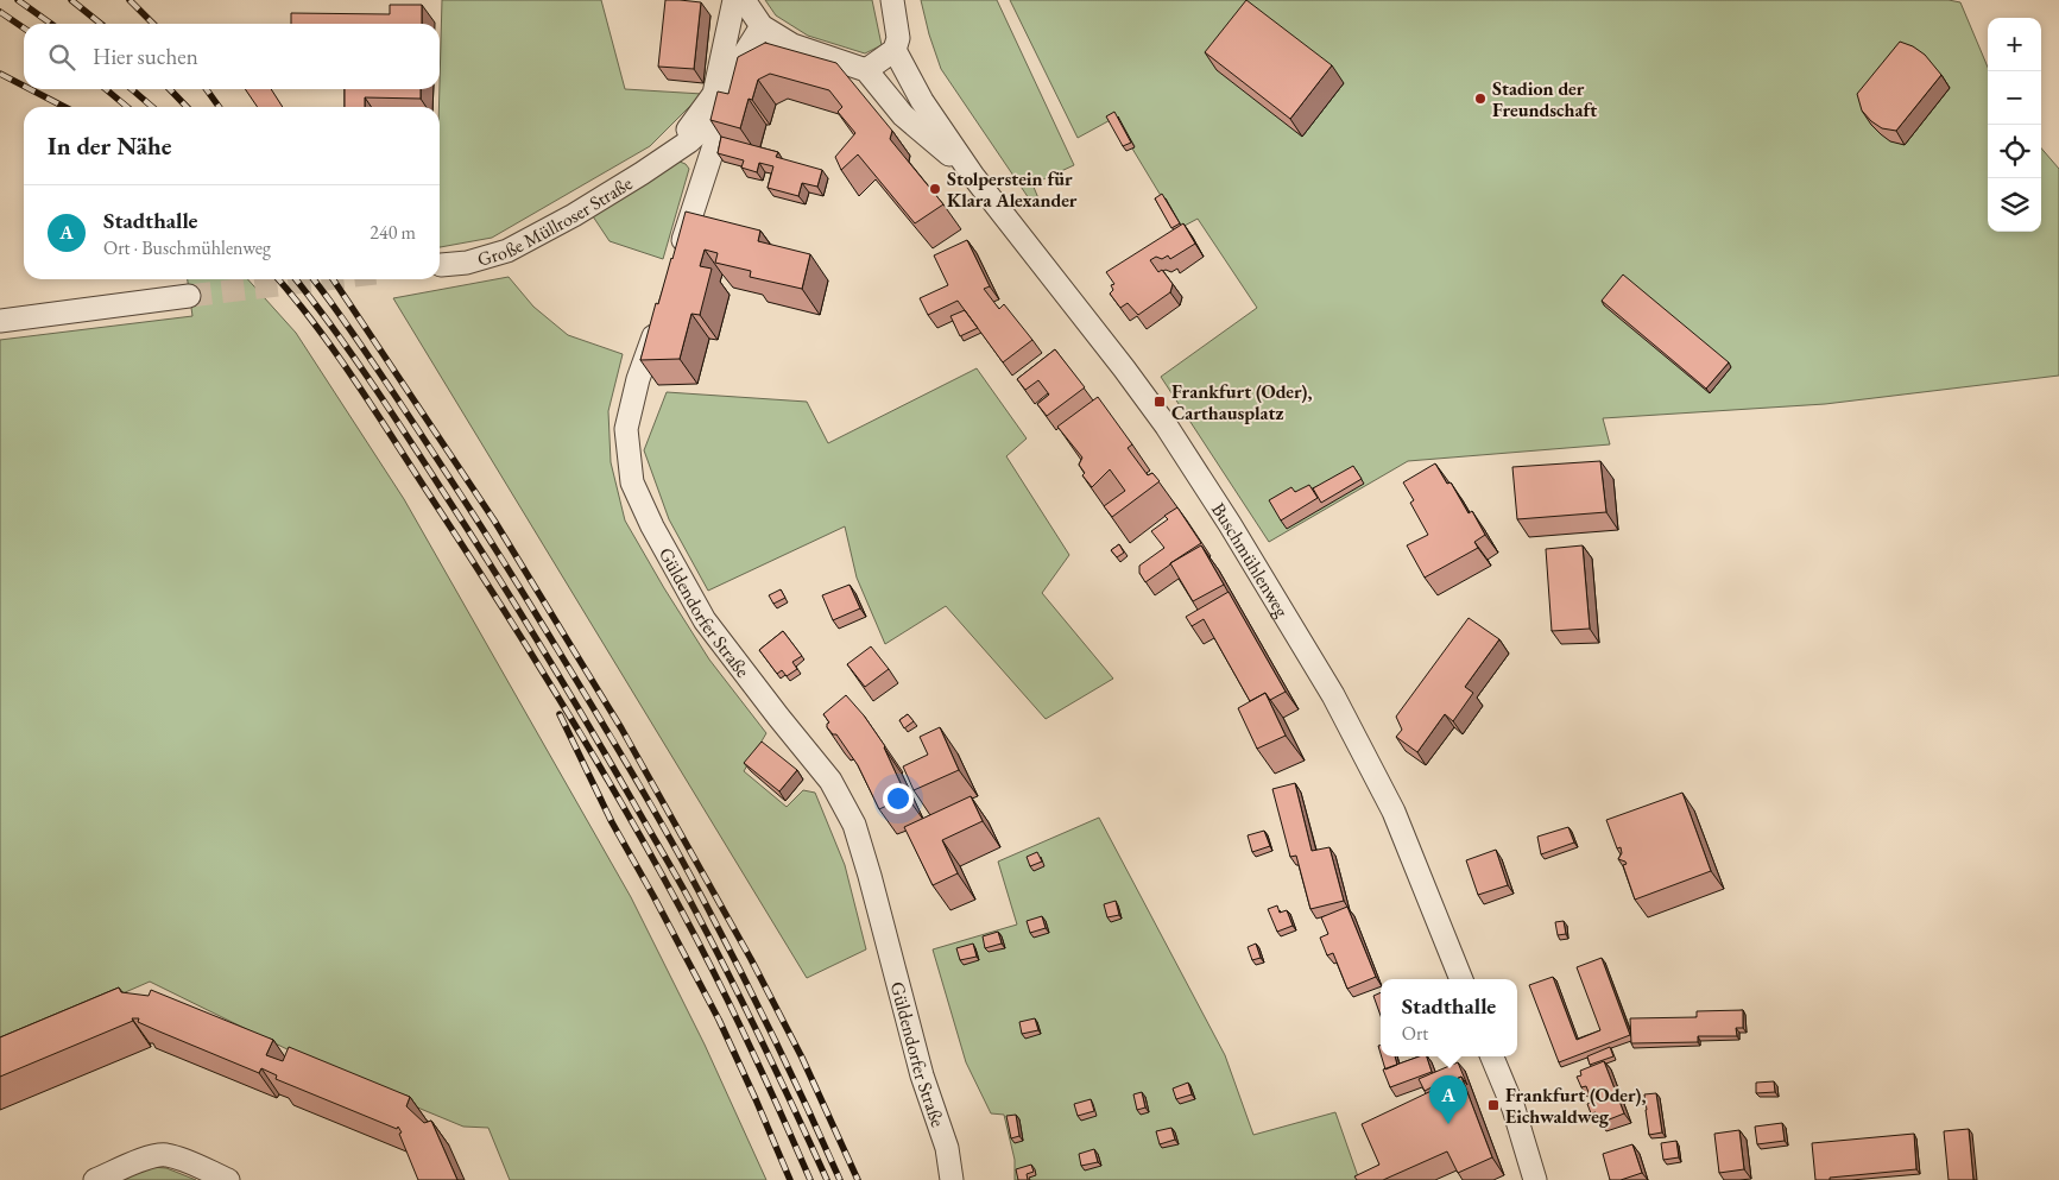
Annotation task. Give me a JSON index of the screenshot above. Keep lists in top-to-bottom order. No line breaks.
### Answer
{"streets":{"street":["Große Müllroser Straße","Buschmühlenweg","Güldendorfer Straße"]},"places":{"other":["Stadion der Freundschaft","Stolperstein für Klara Alexander"],"transit":["Frankfurt (Oder), Carthausplatz","Frankfurt (Oder), Eichwaldweg"]},"page":{"map_buttons":["+","−"],"search":"Hier suchen","heading":"In der Nähe","list":[{"mark":"A","name":"Stadthalle","note":"Ort · Buschmühlenweg","value":"240 m"}],"popup":["Stadthalle","Ort"],"pins":"A"}}
